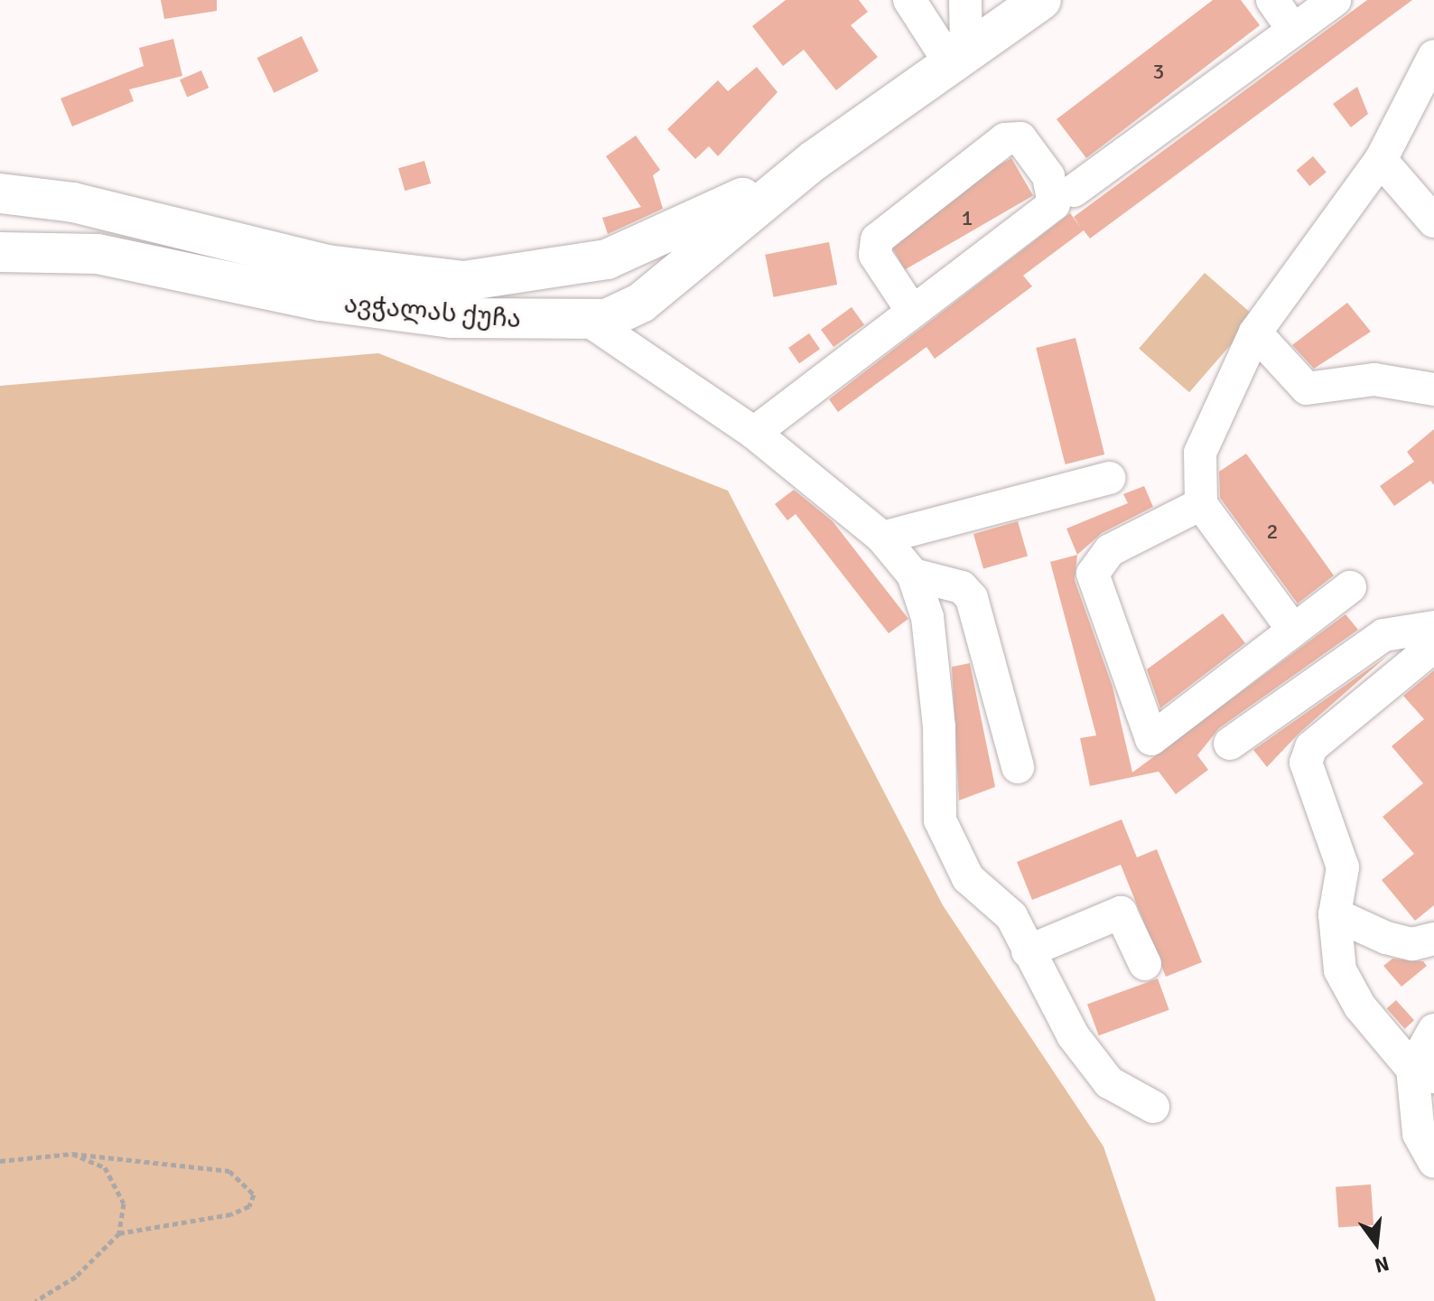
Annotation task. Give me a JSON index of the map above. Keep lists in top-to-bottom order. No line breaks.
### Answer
{"streets":{"highway":["ავჭალას ქუჩა"]},"house_numbers":["3","1","2"],"north":"bottom"}
